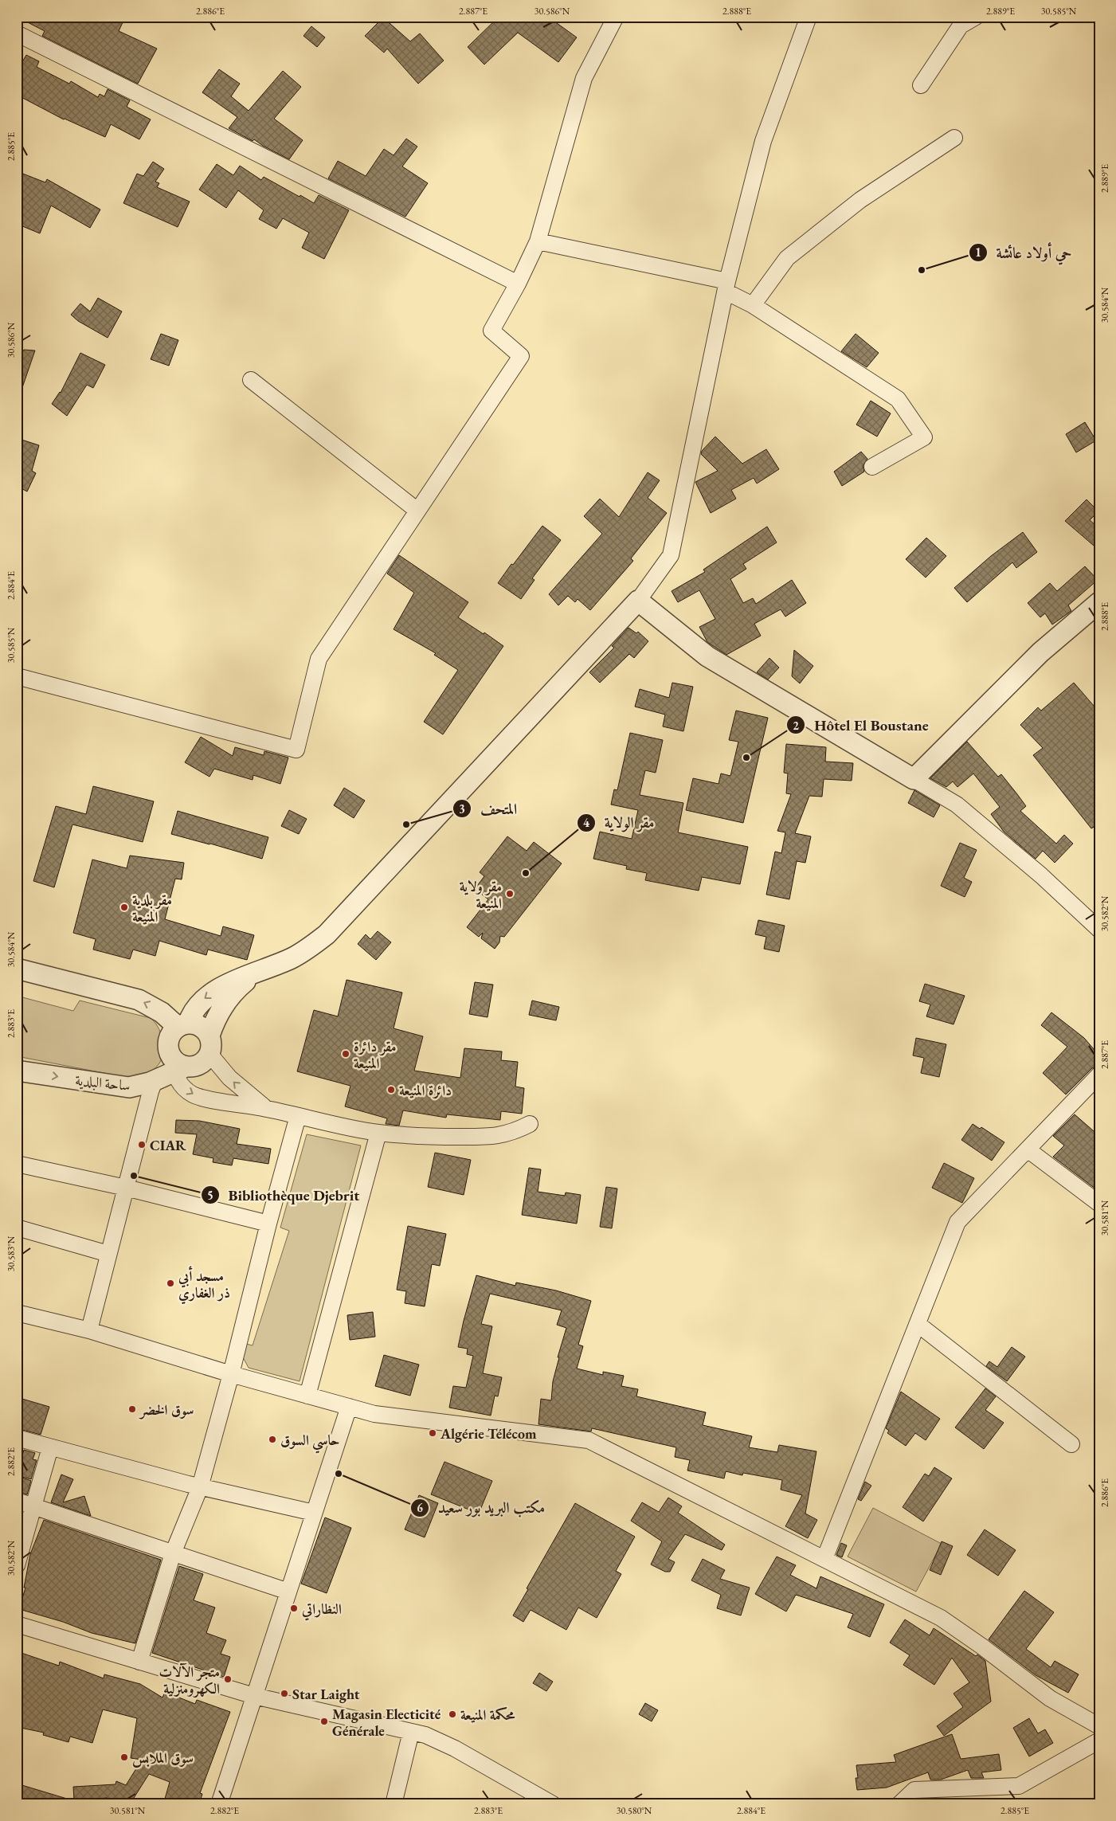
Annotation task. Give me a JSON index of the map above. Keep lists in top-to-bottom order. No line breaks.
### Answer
{"streets":{"street":["ساحة البلدية"]},"places":["حي أولاد عائشة","Hôtel El Boustane","المتحف","مقر الولاية","مقر ولاية المنيعة","مقر بلدية المنيعة","مقر دائرة المنيعة","دائرة المنيعة","CIAR","Bibliothèque Djebrit","مسجد أبي ذر الغفاري","سوق الخضر","Algérie Télécom","حاسي السوق","مكتب البريد بور سعيد","النظاراتي","متجر الآلات الكهرومنزلية","Star Laight","محكمة المنيعة","Magasin Electicité Générale","سوق الملابس"],"coordinates":["2.886°E","2.887°E","30.586°N","2.888°E","2.889°E","30.585°N","2.885°E","30.584°N","2.884°E","30.582°N","2.883°E","30.581°N","30.583°N","2.882°E","30.580°N"]}
